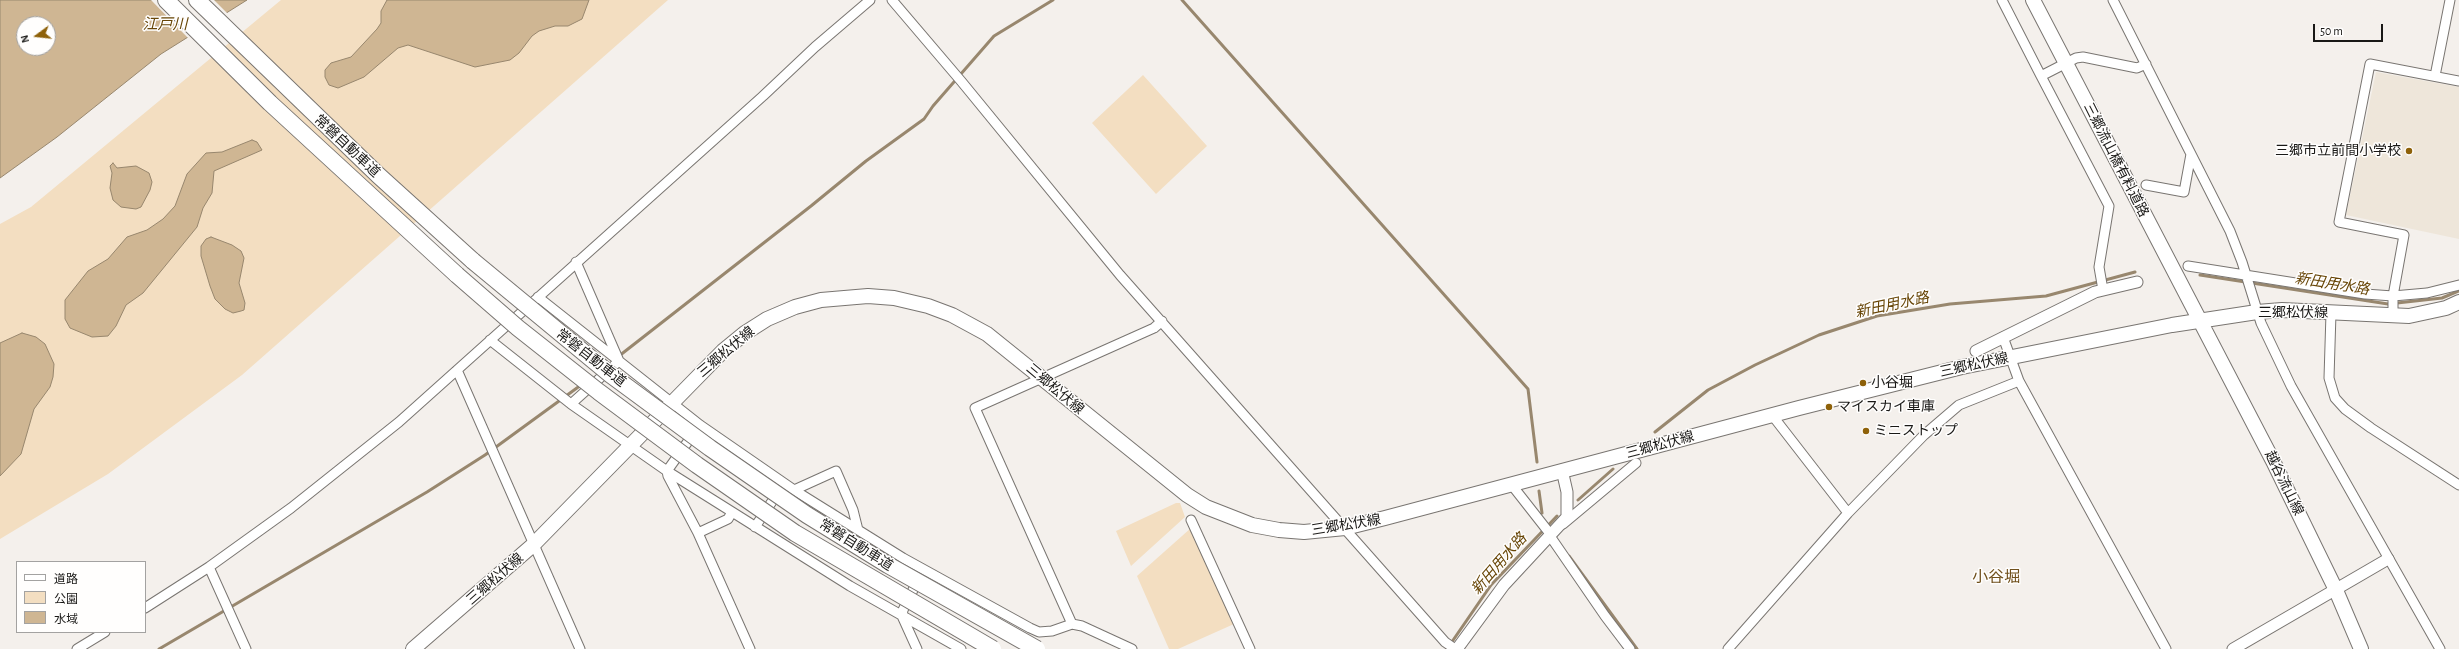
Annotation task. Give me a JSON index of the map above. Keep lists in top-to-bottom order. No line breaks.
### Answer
{"streets":{"highway":["常磐自動車道"],"main road":["三郷流山橋有料道路","三郷松伏線","越谷流山線"]},"crossings":[["三郷流山橋有料道路","三郷松伏線"],["三郷流山橋有料道路","越谷流山線"],["三郷松伏線","越谷流山線"]],"districts":["小谷堀"],"water":["江戸川","新田用水路"],"places":["三郷市立前間小学校","小谷堀","マイスカイ車庫","ミニストップ"],"legend":["道路","公園","水域"],"scale_bar":"50 m","north":"left"}
